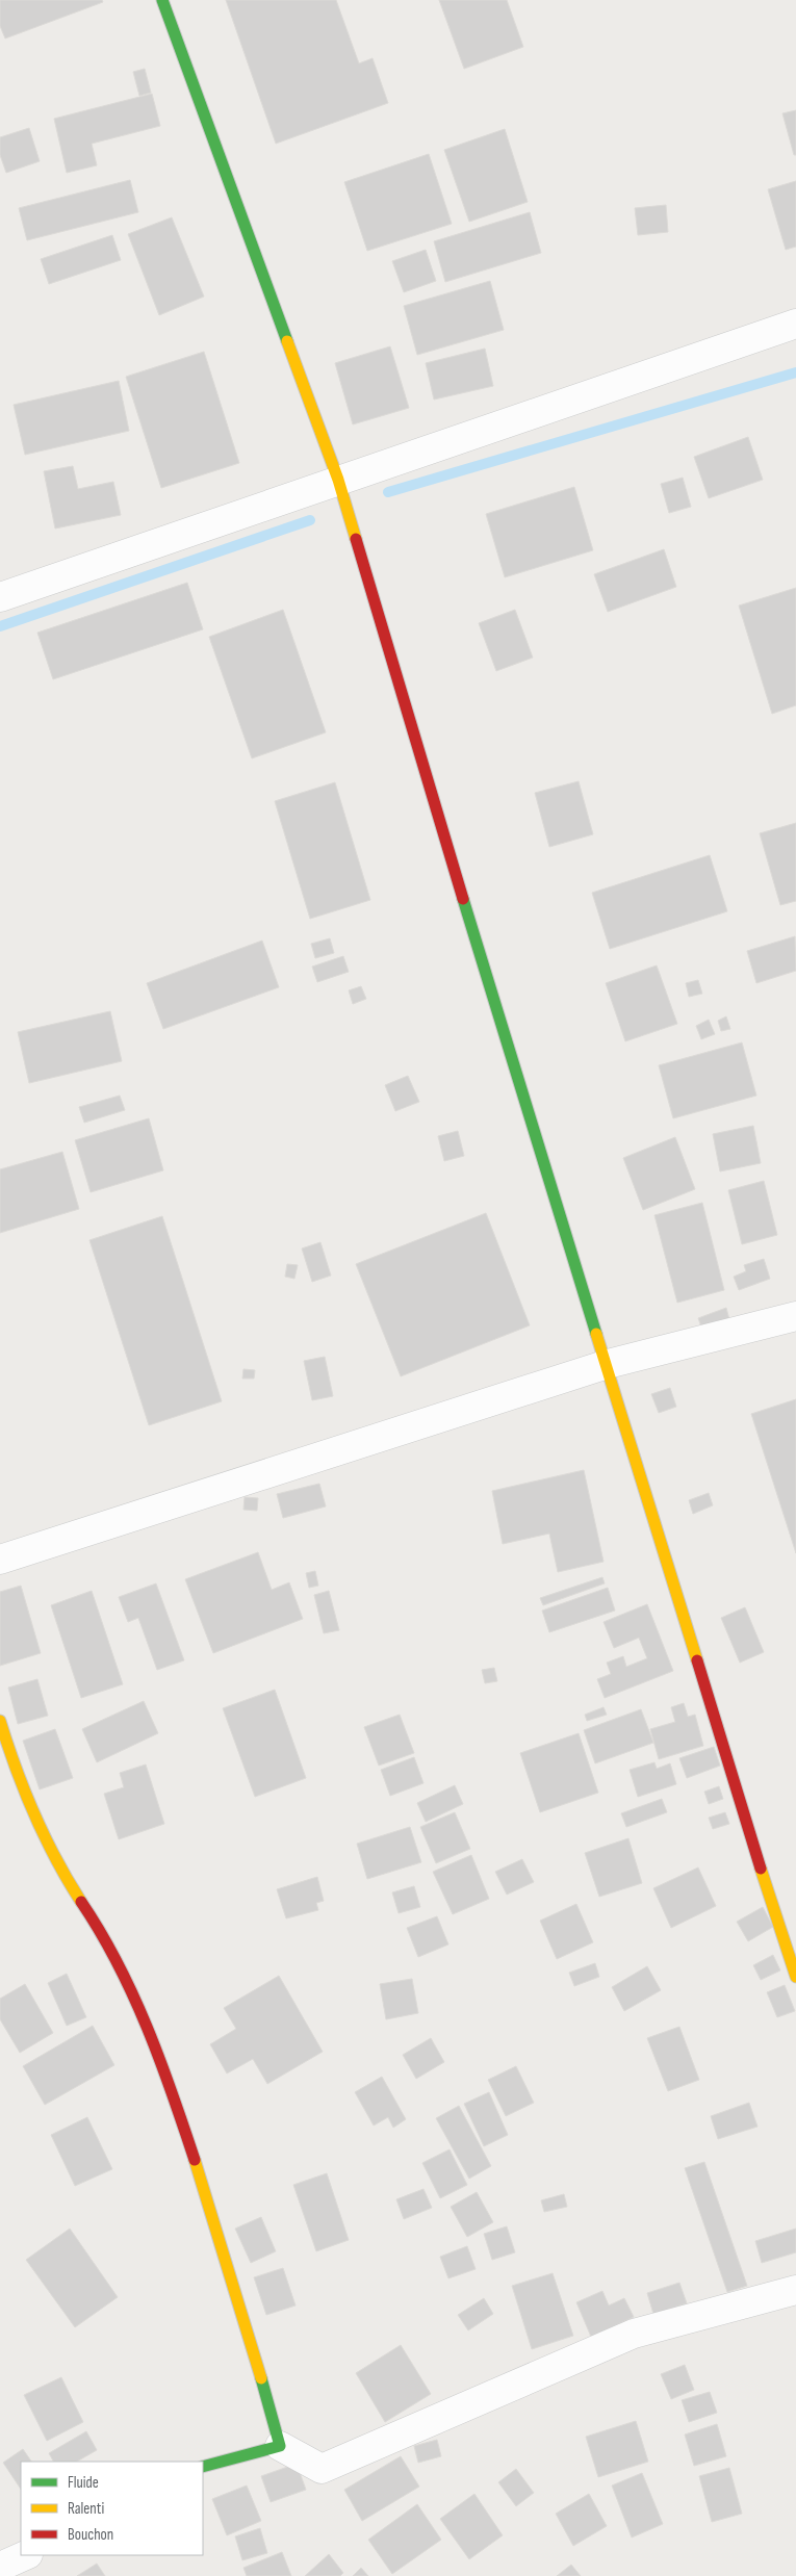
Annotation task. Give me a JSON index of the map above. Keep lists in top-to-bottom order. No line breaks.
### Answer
{"legend":["Fluide","Ralenti","Bouchon"]}
